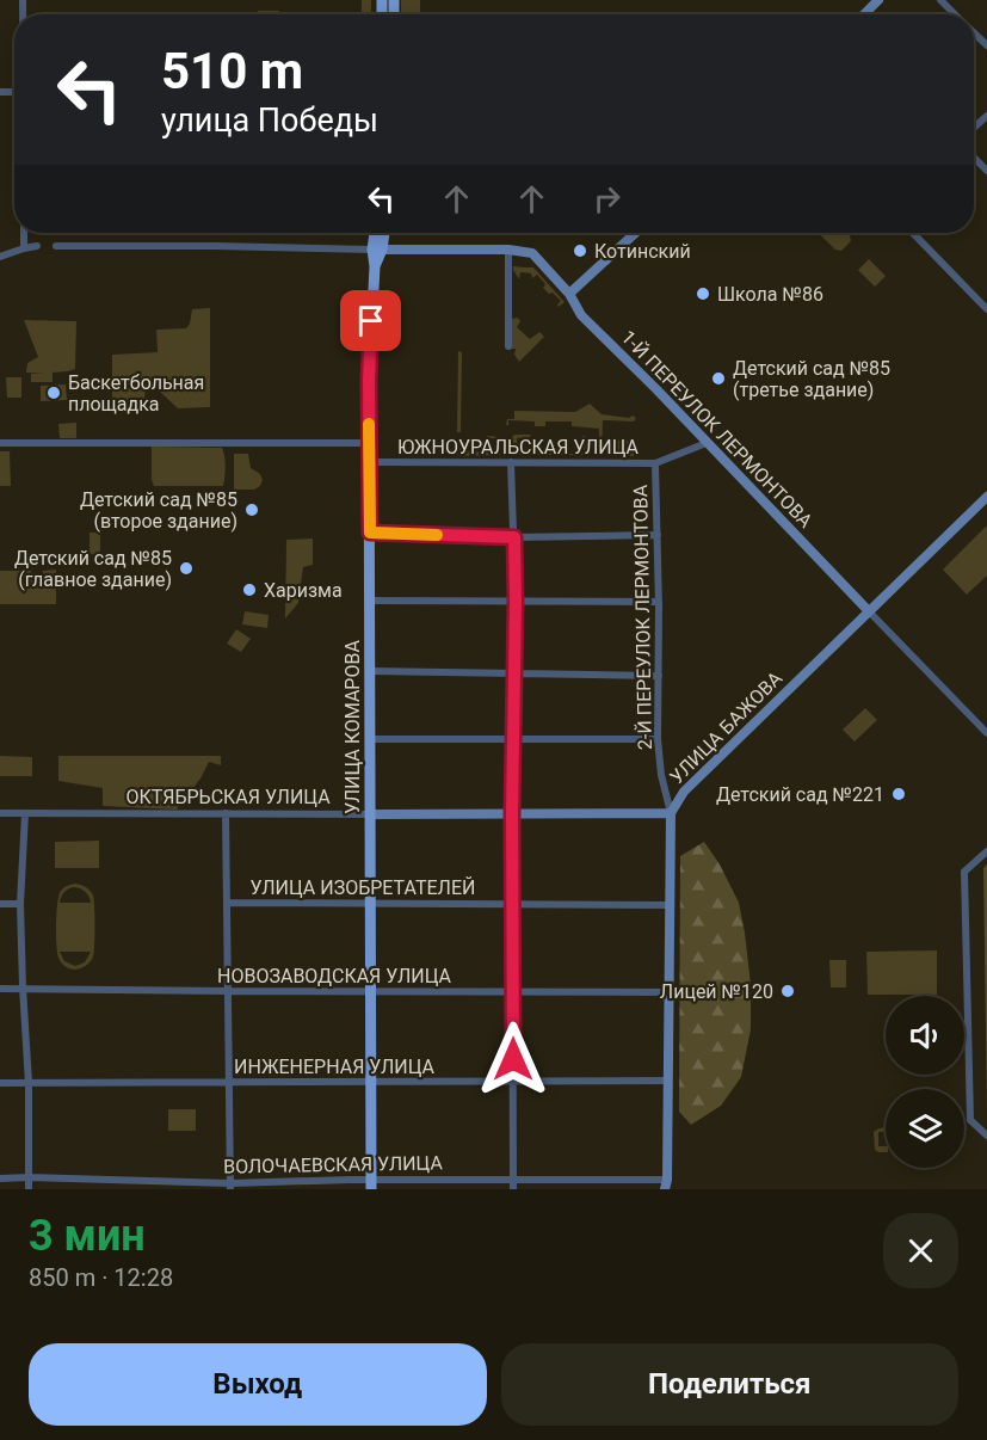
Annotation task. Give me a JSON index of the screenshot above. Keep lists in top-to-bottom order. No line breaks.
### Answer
{"streets":{"main road":["УЛИЦА КОМАРОВА"],"street":["1-Й ПЕРЕУЛОК ЛЕРМОНТОВА","ЮЖНОУРАЛЬСКАЯ УЛИЦА","2-Й ПЕРЕУЛОК ЛЕРМОНТОВА","УЛИЦА БАЖОВА","ОКТЯБРЬСКАЯ УЛИЦА","УЛИЦА ИЗОБРЕТАТЕЛЕЙ","НОВОЗАВОДСКАЯ УЛИЦА","ИНЖЕНЕРНАЯ УЛИЦА","ВОЛОЧАЕВСКАЯ УЛИЦА"]},"crossings":[["1-Й ПЕРЕУЛОК ЛЕРМОНТОВА","ЮЖНОУРАЛЬСКАЯ УЛИЦА"],["1-Й ПЕРЕУЛОК ЛЕРМОНТОВА","УЛИЦА КОМАРОВА"],["1-Й ПЕРЕУЛОК ЛЕРМОНТОВА","УЛИЦА БАЖОВА"],["ЮЖНОУРАЛЬСКАЯ УЛИЦА","2-Й ПЕРЕУЛОК ЛЕРМОНТОВА"],["ЮЖНОУРАЛЬСКАЯ УЛИЦА","УЛИЦА КОМАРОВА"],["2-Й ПЕРЕУЛОК ЛЕРМОНТОВА","УЛИЦА БАЖОВА"],["2-Й ПЕРЕУЛОК ЛЕРМОНТОВА","ОКТЯБРЬСКАЯ УЛИЦА"],["УЛИЦА КОМАРОВА","ОКТЯБРЬСКАЯ УЛИЦА"],["УЛИЦА КОМАРОВА","УЛИЦА ИЗОБРЕТАТЕЛЕЙ"],["УЛИЦА КОМАРОВА","НОВОЗАВОДСКАЯ УЛИЦА"],["УЛИЦА КОМАРОВА","ИНЖЕНЕРНАЯ УЛИЦА"],["УЛИЦА КОМАРОВА","ВОЛОЧАЕВСКАЯ УЛИЦА"],["УЛИЦА БАЖОВА","ОКТЯБРЬСКАЯ УЛИЦА"],["УЛИЦА БАЖОВА","УЛИЦА ИЗОБРЕТАТЕЛЕЙ"],["УЛИЦА БАЖОВА","НОВОЗАВОДСКАЯ УЛИЦА"],["УЛИЦА БАЖОВА","ИНЖЕНЕРНАЯ УЛИЦА"],["УЛИЦА БАЖОВА","ВОЛОЧАЕВСКАЯ УЛИЦА"]],"places":["Котинский","Школа №86","Детский сад №85 (третье здание)","Баскетбольная площадка","Детский сад №85 (второе здание)","Детский сад №85 (главное здание)","Харизма","Детский сад №221","Лицей №120"],"page":{"turn":["510 m","улица Победы"],"heading":["3 мин","850 m · 12:28"],"buttons":["Выход","Поделиться"]}}
